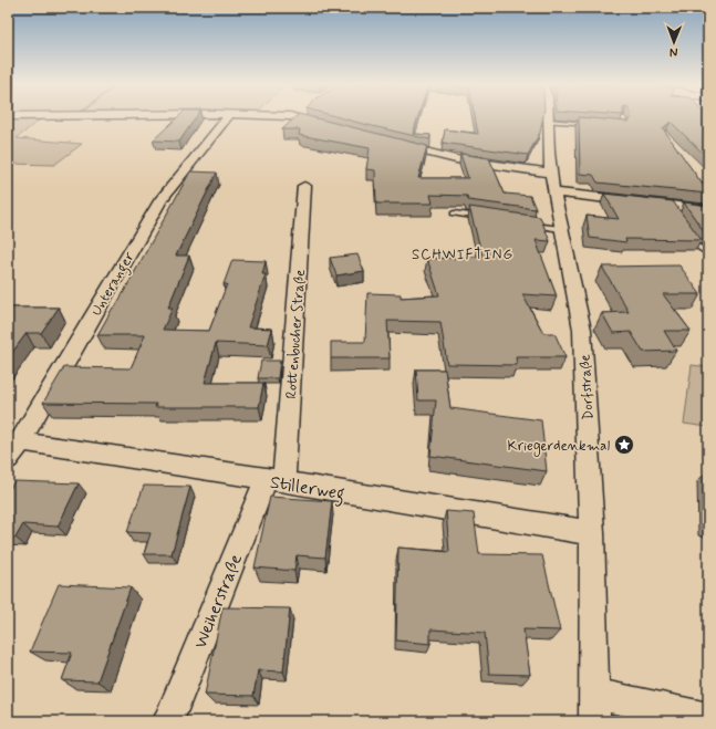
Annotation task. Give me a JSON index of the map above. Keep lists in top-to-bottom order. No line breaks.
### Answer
{"streets":{"street":["Unteranger","Rottenbucher Straße","Dorfstraße","Stillerweg","Weiherstraße"]},"crossings":[["Unteranger","Stillerweg"],["Rottenbucher Straße","Stillerweg"],["Rottenbucher Straße","Weiherstraße"],["Dorfstraße","Stillerweg"],["Stillerweg","Weiherstraße"]],"districts":["SCHWIFTING"],"places":{"place":["Kriegerdenkmal"]},"north":"bottom"}
